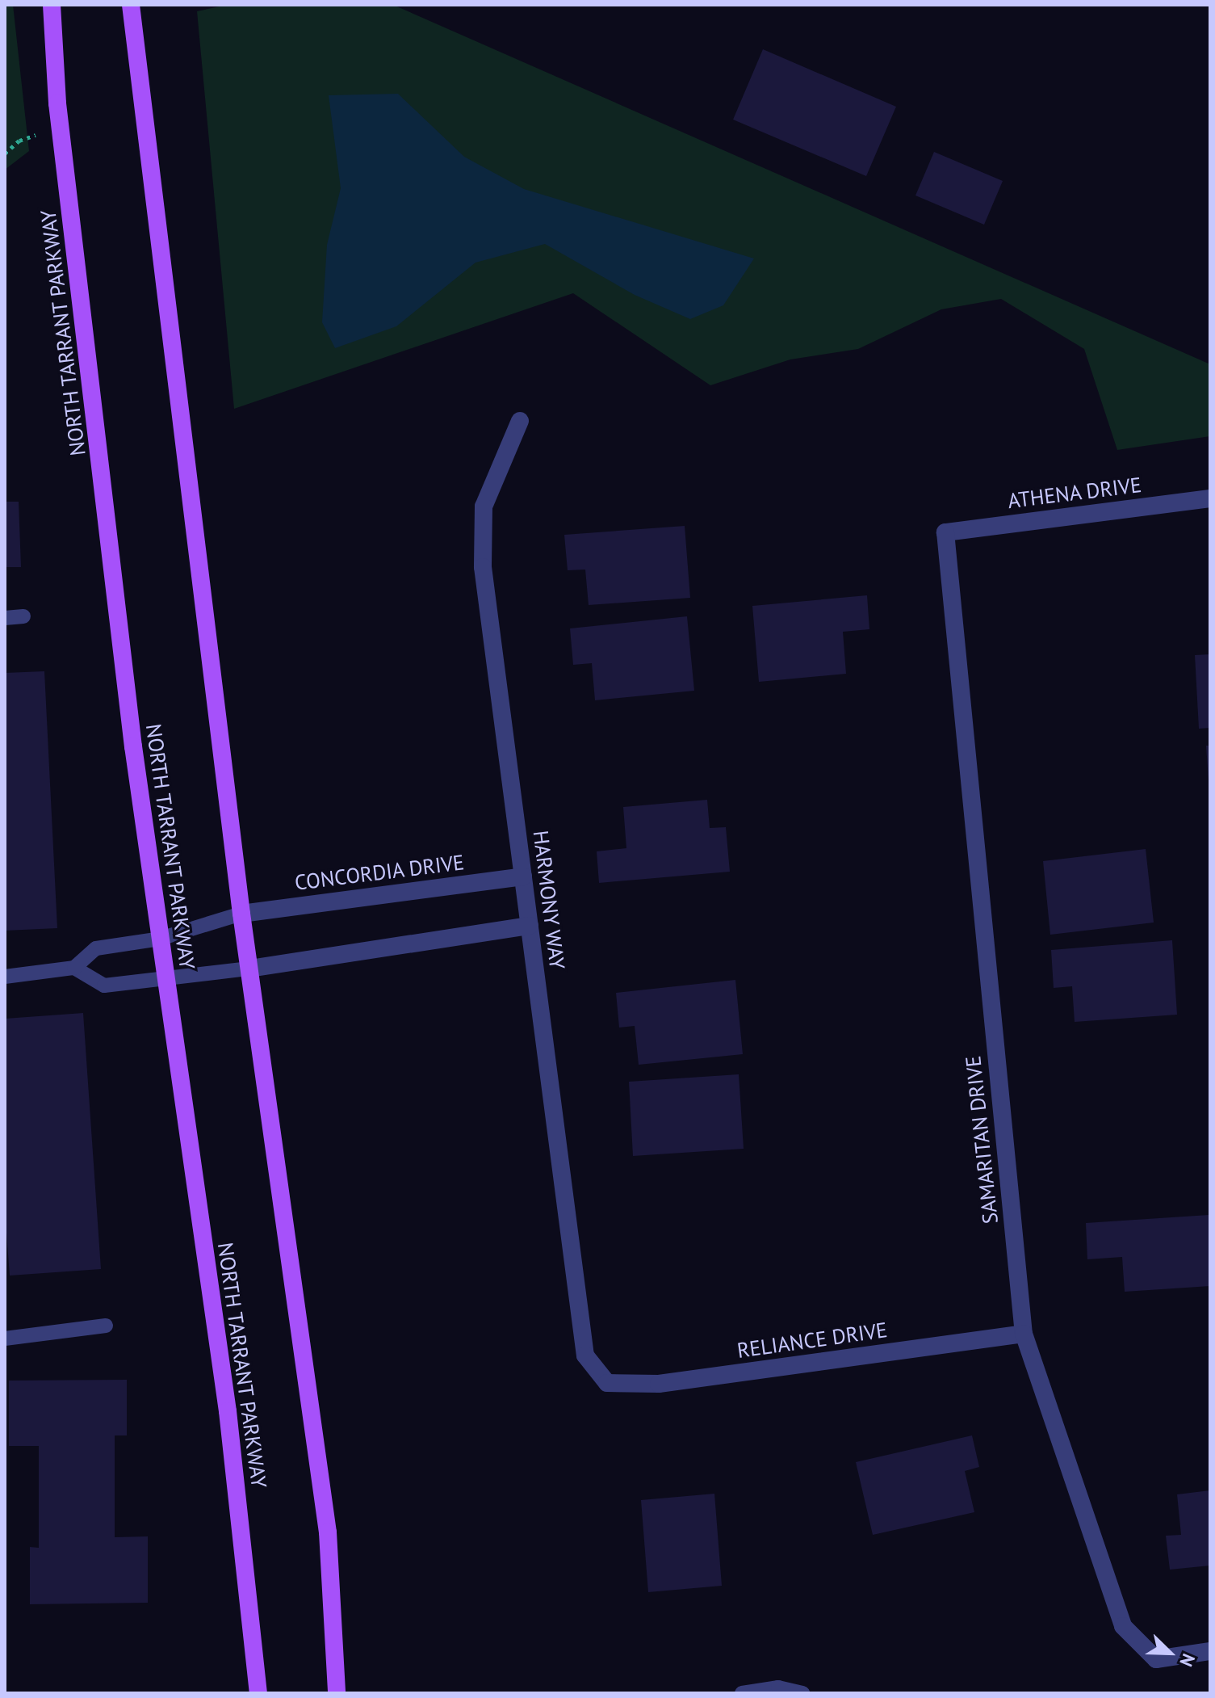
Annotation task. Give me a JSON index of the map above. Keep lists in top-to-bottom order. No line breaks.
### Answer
{"streets":{"main road":["NORTH TARRANT PARKWAY"],"street":["ATHENA DRIVE","CONCORDIA DRIVE","HARMONY WAY","SAMARITAN DRIVE","RELIANCE DRIVE"]},"crossings":[["ATHENA DRIVE","SAMARITAN DRIVE"],["CONCORDIA DRIVE","HARMONY WAY"],["HARMONY WAY","RELIANCE DRIVE"],["SAMARITAN DRIVE","RELIANCE DRIVE"]],"north":"bottom right"}
